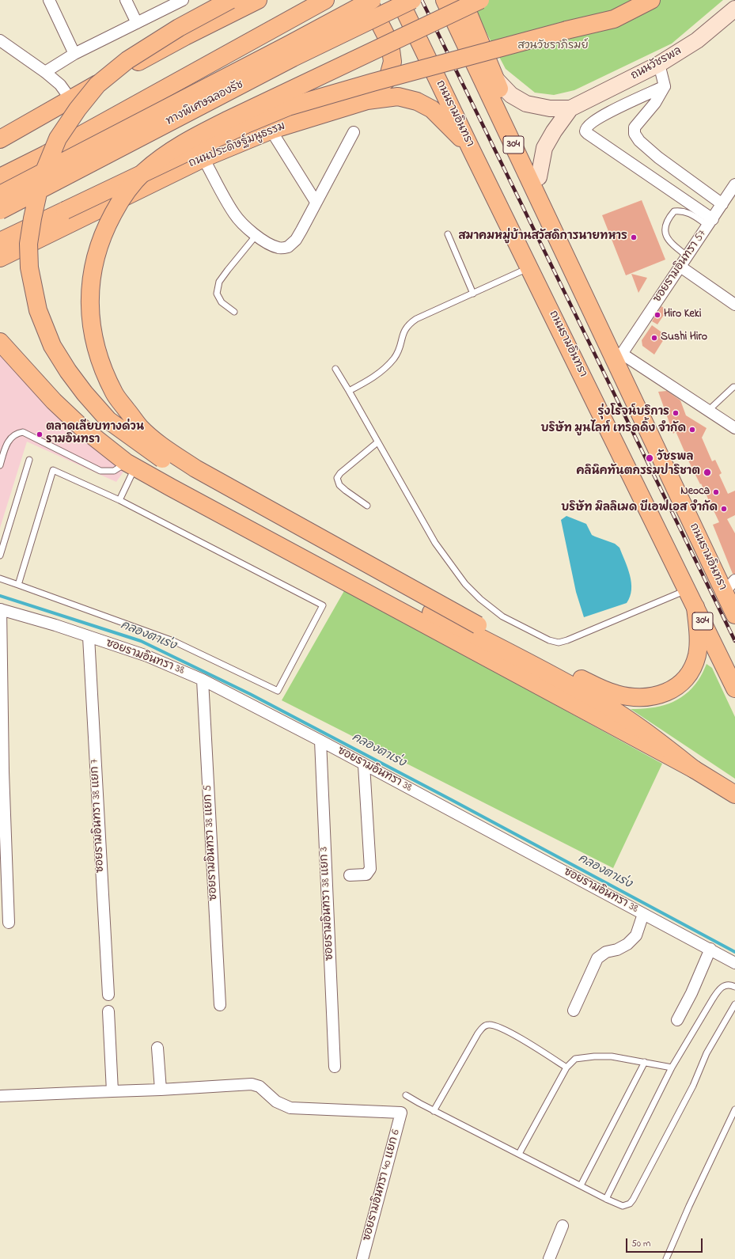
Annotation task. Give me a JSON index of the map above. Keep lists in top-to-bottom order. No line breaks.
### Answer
{"streets":{"main road":["ถนนวัชรพล","ทางพิเศษฉลองรัช","ถนนรามอินทรา","304","ถนนประดิษฐ์มนูธรรม"],"street":["ซอยรามอินทรา 57","ซอยรามอินทรา 38","ซอยรามอินทรา 38 แยก 7","ซอยรามอินทรา 38 แยก 5","ซอยรามอินทรา 38 แยก 3","ซอยรามอินทรา 40 แยก 6"]},"crossings":[["ถนนรามอินทรา","ถนนประดิษฐ์มนูธรรม"],["ถนนรามอินทรา","ซอยรามอินทรา 57"],["ซอยรามอินทรา 38","ซอยรามอินทรา 38 แยก 7"],["ซอยรามอินทรา 38","ซอยรามอินทรา 38 แยก 5"],["ซอยรามอินทรา 38","ซอยรามอินทรา 38 แยก 3"]],"water":["คลองตาเร่ง"],"parks":["สวนวัชราภิรมย์"],"places":["สมาคมหมู่บ้านสวัสดิการนายทหาร","Hiro Keki","Sushi Hiro","รุ่งโรจน์บริการ","บริษัท มูนไลท์ เทรดดิ้ง จำกัด","ตลาดเลียบทางด่วน รามอินทรา","วัชรพล","คลินิคทันตกรรมปาริชาต","Neoca","บริษัท มิลลิเมด บีเอฟเอส จำกัด"],"scale_bar":"50 m"}
